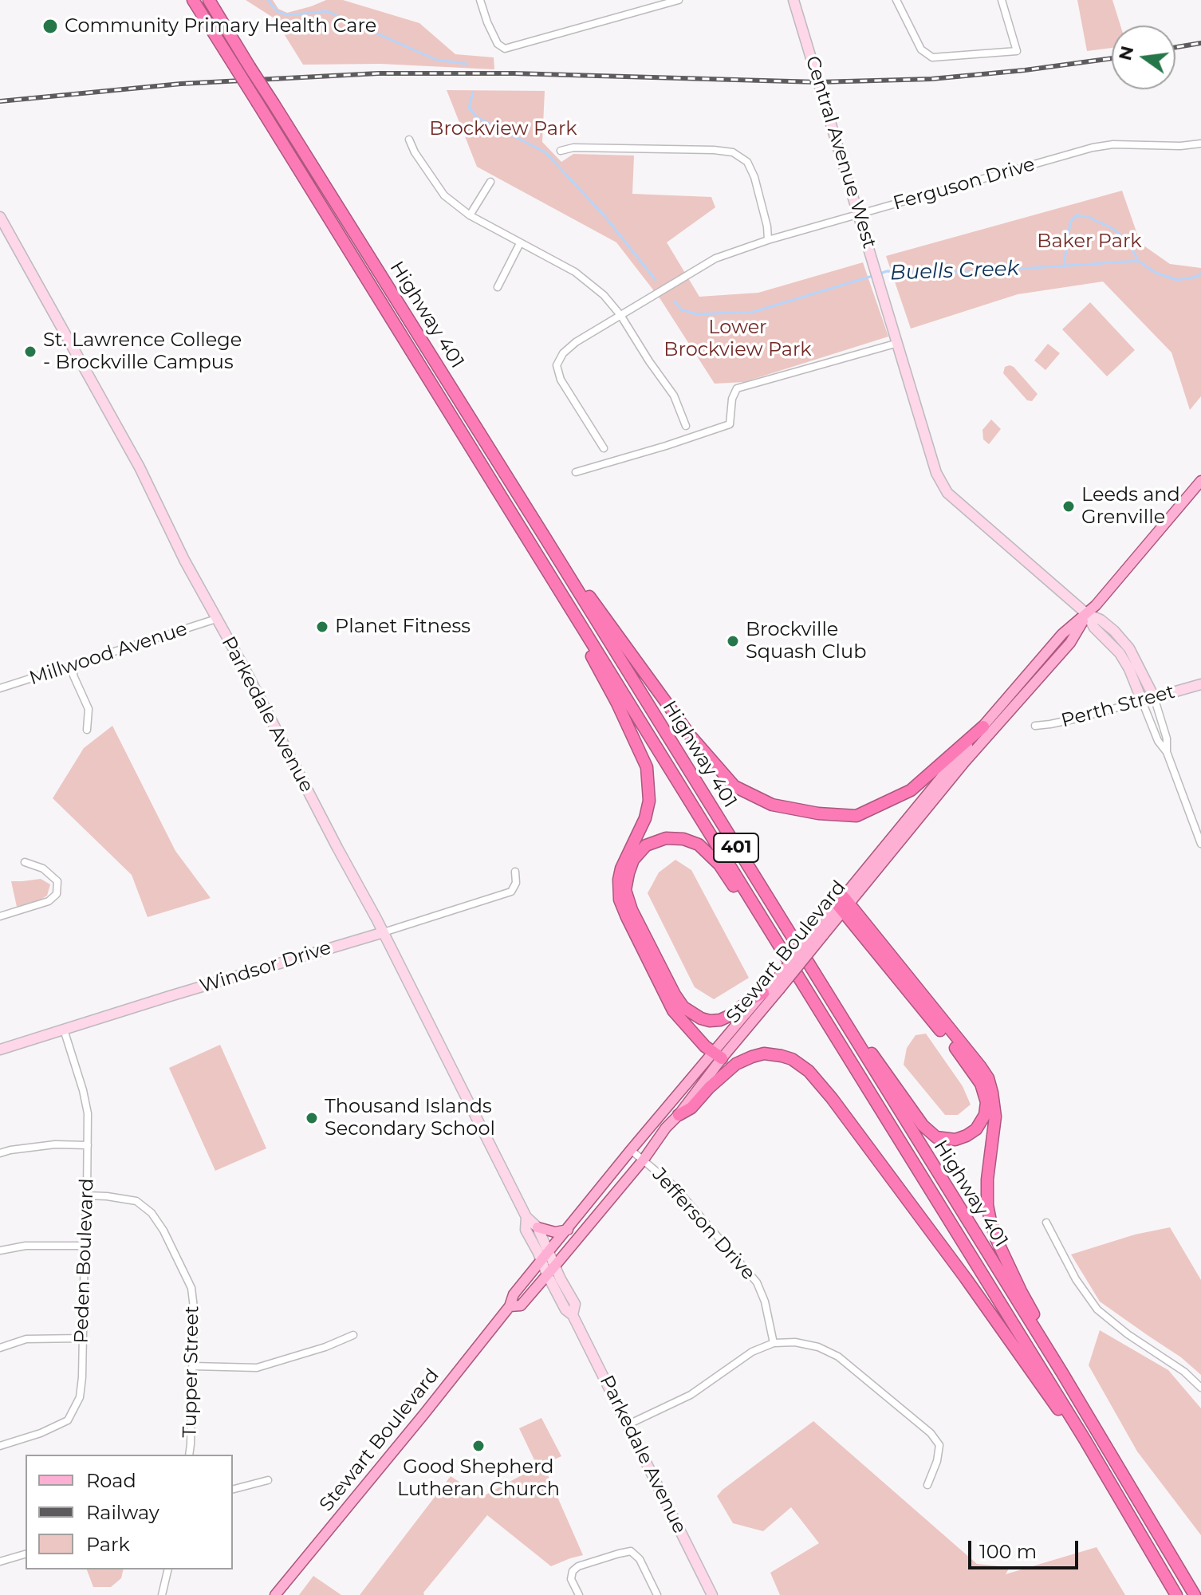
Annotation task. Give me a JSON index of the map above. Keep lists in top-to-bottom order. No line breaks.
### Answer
{"streets":{"highway":["Highway 401","401"],"main road":["Stewart Boulevard"],"street":["Central Avenue West","Ferguson Drive","Millwood Avenue","Perth Street","Parkedale Avenue","Windsor Drive","Jefferson Drive","Peden Boulevard","Tupper Street"]},"crossings":[["Central Avenue West","Ferguson Drive"],["Central Avenue West","Perth Street"],["Central Avenue West","Stewart Boulevard"],["Millwood Avenue","Parkedale Avenue"],["Parkedale Avenue","Stewart Boulevard"],["Parkedale Avenue","Windsor Drive"],["Stewart Boulevard","Jefferson Drive"],["Windsor Drive","Peden Boulevard"],["Peden Boulevard","Tupper Street"]],"water":["Buells Creek"],"parks":["Brockview Park","Baker Park","Lower Brockview Park"],"places":["Community Primary Health Care","St. Lawrence College - Brockville Campus","Leeds and Grenville","Planet Fitness","Brockville Squash Club","Thousand Islands Secondary School","Good Shepherd Lutheran Church"],"legend":["Road","Railway","Park"],"scale_bar":"100 m","north":"left"}
